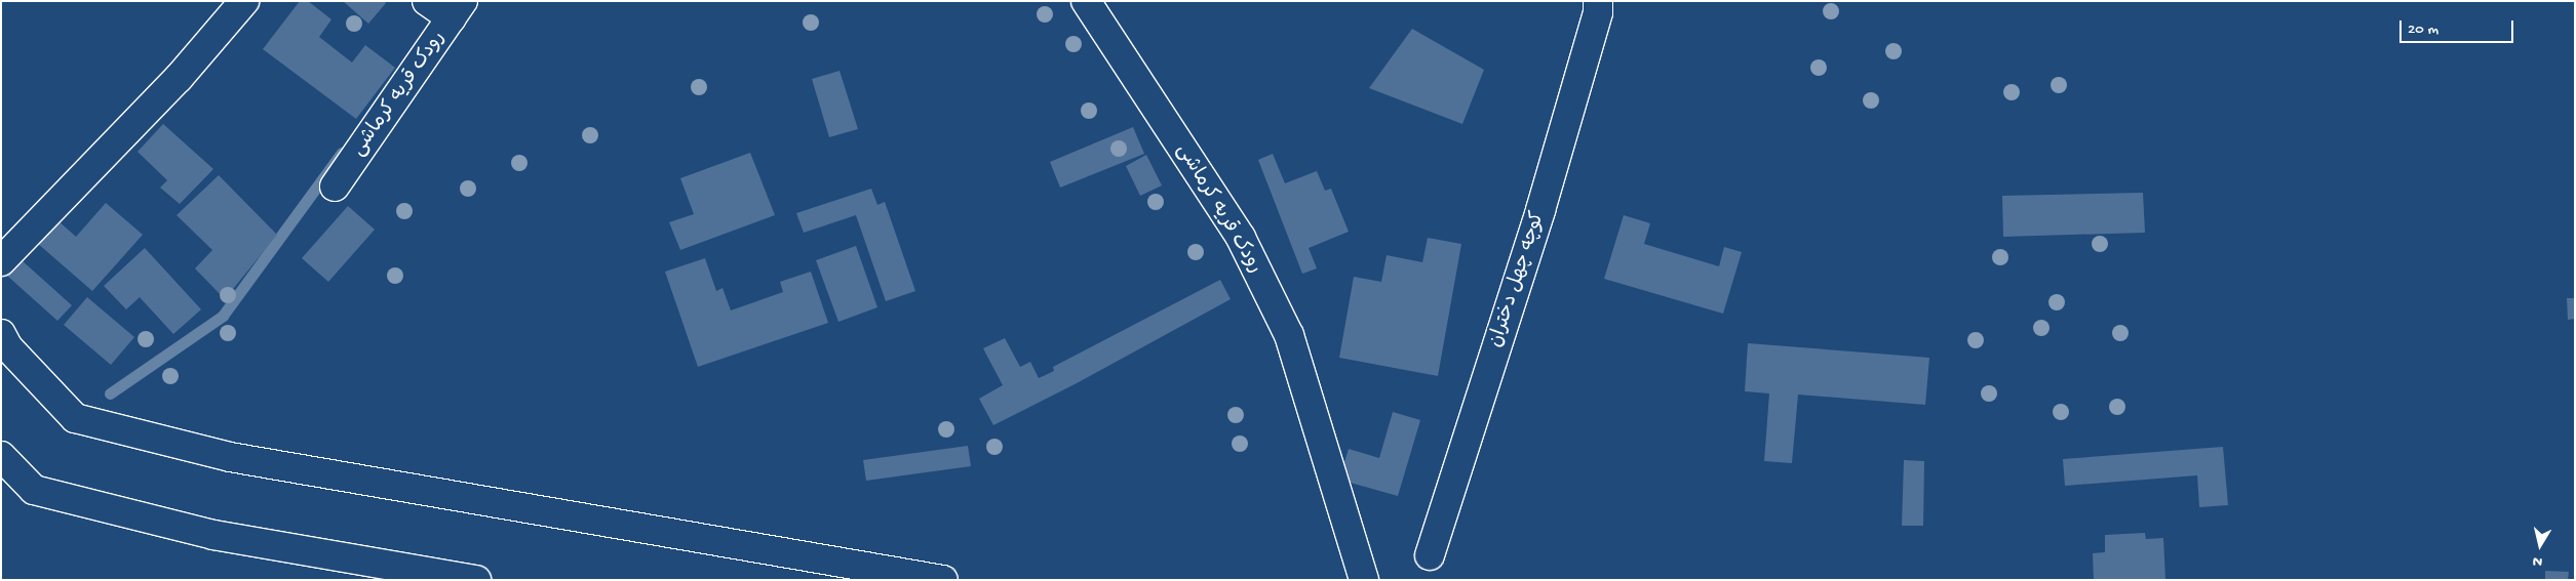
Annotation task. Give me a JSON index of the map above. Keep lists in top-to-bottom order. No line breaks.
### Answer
{"streets":{"street":["رودک قریه کرماشی","کوچه چهل دختران"]},"scale_bar":"20 m","north":"bottom"}
